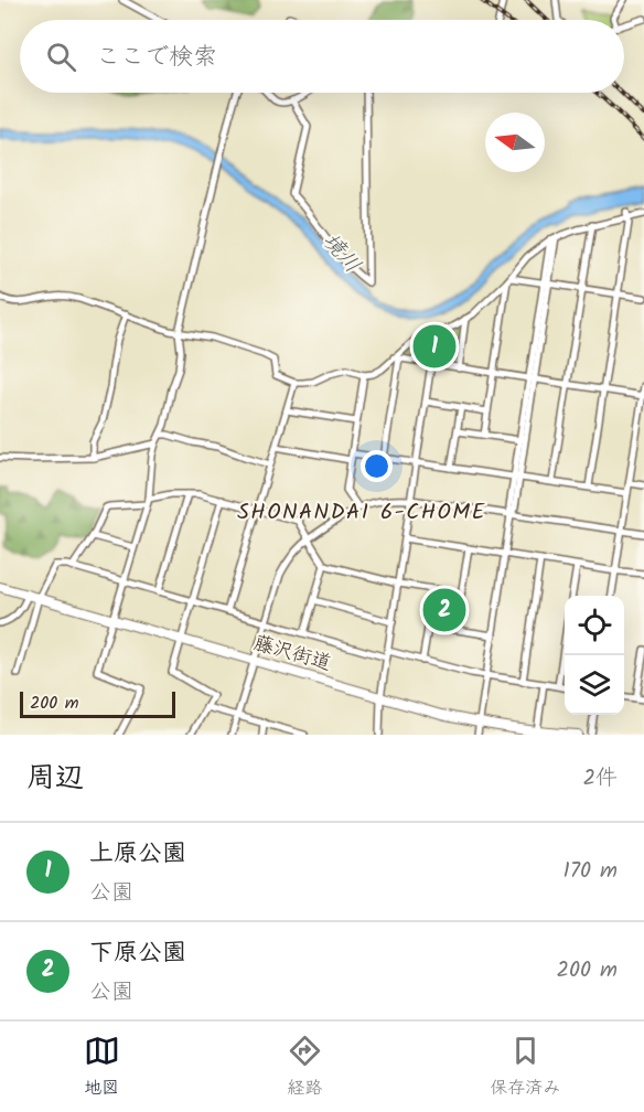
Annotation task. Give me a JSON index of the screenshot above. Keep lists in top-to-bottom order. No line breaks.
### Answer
{"streets":{"highway":["藤沢街道"]},"districts":["SHONANDAI 6-CHOME"],"water":["境川"],"scale_bar":"200 m","north":"left","page":{"search":"ここで検索","pins":["1","2"],"scale":"200 m","heading":["周辺","2件"],"list":[{"mark":"1","name":"上原公園","note":"公園","value":"170 m"},{"mark":"2","name":"下原公園","note":"公園","value":"200 m"}],"nav":["地図","経路","保存済み"]}}
